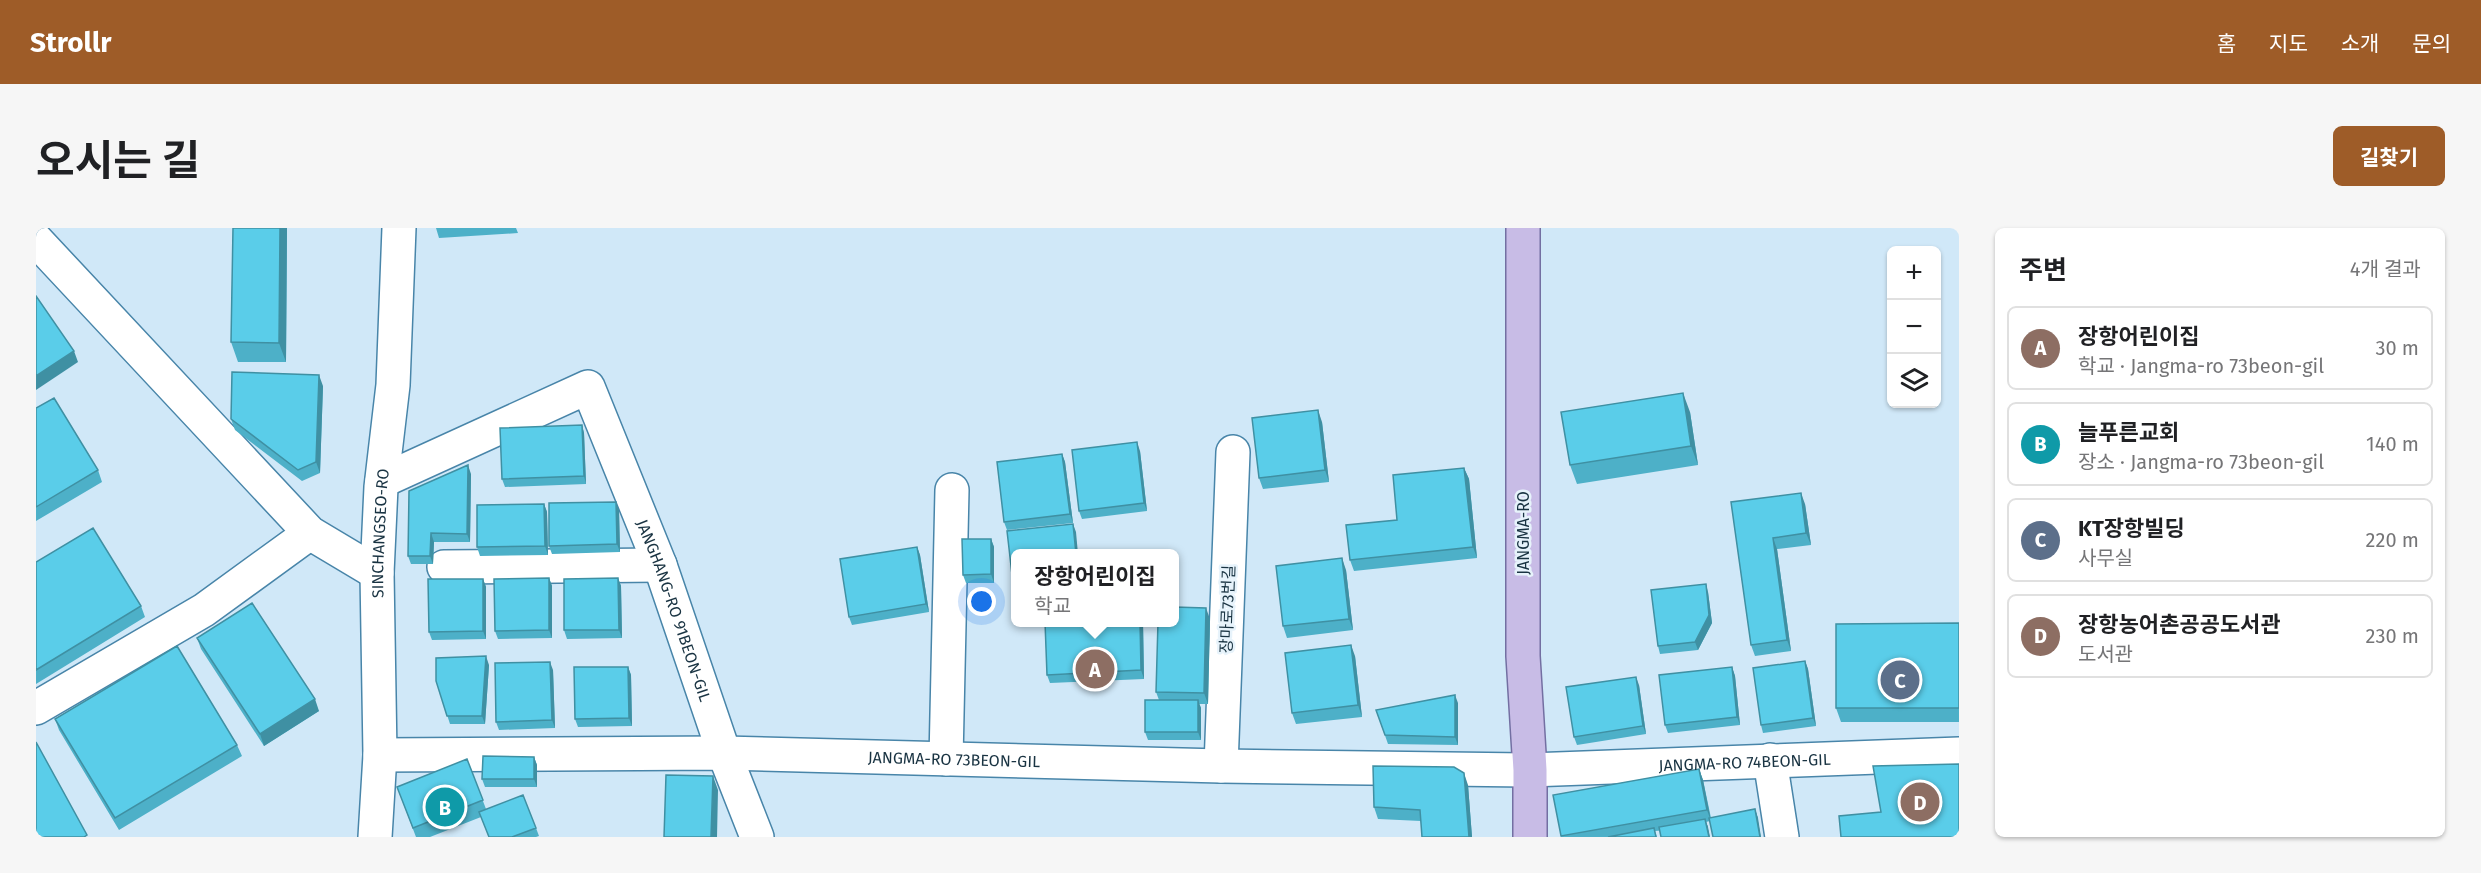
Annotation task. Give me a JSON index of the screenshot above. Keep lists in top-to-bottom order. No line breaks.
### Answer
{"streets":{"main road":["JANGMA-RO"],"street":["SINCHANGSEO-RO","장마로73번길","JANGHANG-RO 91BEON-GIL","JANGMA-RO 73BEON-GIL","JANGMA-RO 74BEON-GIL"]},"crossings":[["SINCHANGSEO-RO","JANGHANG-RO 91BEON-GIL"],["SINCHANGSEO-RO","JANGMA-RO 73BEON-GIL"],["JANGMA-RO","JANGMA-RO 73BEON-GIL"],["JANGMA-RO","JANGMA-RO 74BEON-GIL"],["장마로73번길","JANGMA-RO 73BEON-GIL"],["JANGHANG-RO 91BEON-GIL","JANGMA-RO 73BEON-GIL"],["JANGMA-RO 73BEON-GIL","JANGMA-RO 74BEON-GIL"]],"page":{"header":"Strollr","nav":["홈","지도","소개","문의"],"title":"오시는 길","buttons":"길찾기","heading":["주변","4개 결과"],"map_buttons":["+","−"],"list":[{"mark":"A","name":"장항어린이집","note":"학교 · Jangma-ro 73beon-gil","value":"30 m"},{"mark":"B","name":"늘푸른교회","note":"장소 · Jangma-ro 73beon-gil","value":"140 m"},{"mark":"C","name":"KT장항빌딩","note":"사무실","value":"220 m"},{"mark":"D","name":"장항농어촌공공도서관","note":"도서관","value":"230 m"}],"popup":["장항어린이집","학교"],"pins":["A","C","D","B"]}}
